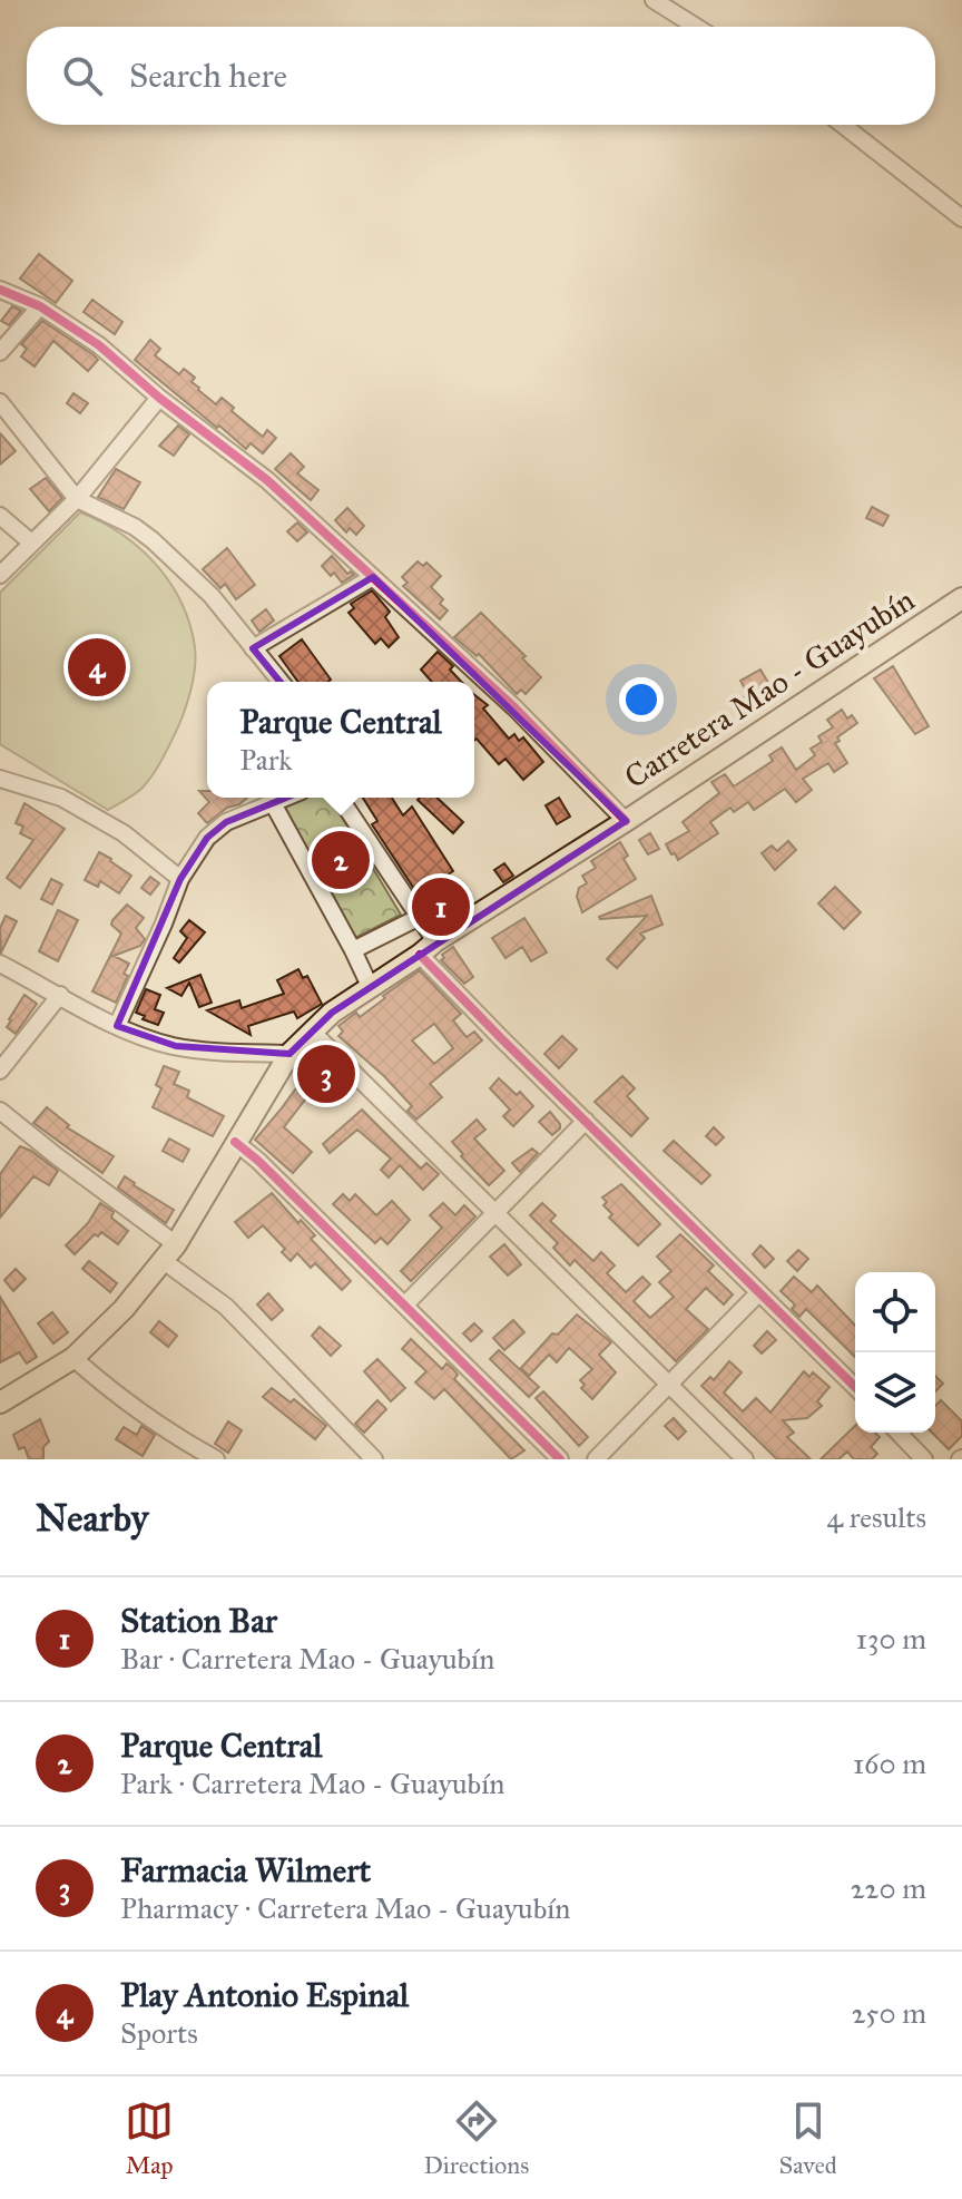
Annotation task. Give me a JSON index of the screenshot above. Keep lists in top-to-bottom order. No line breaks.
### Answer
{"streets":{"main road":["Carretera Mao - Guayubín"]},"page":{"search":"Search here","pins":["4","2","1","3"],"popup":["Parque Central","Park"],"heading":["Nearby","4 results"],"list":[{"mark":"1","name":"Station Bar","note":"Bar · Carretera Mao - Guayubín","value":"130 m"},{"mark":"2","name":"Parque Central","note":"Park · Carretera Mao - Guayubín","value":"160 m"},{"mark":"3","name":"Farmacia Wilmert","note":"Pharmacy · Carretera Mao - Guayubín","value":"220 m"},{"mark":"4","name":"Play Antonio Espinal","note":"Sports","value":"250 m"}],"nav":["Map","Directions","Saved"]}}
